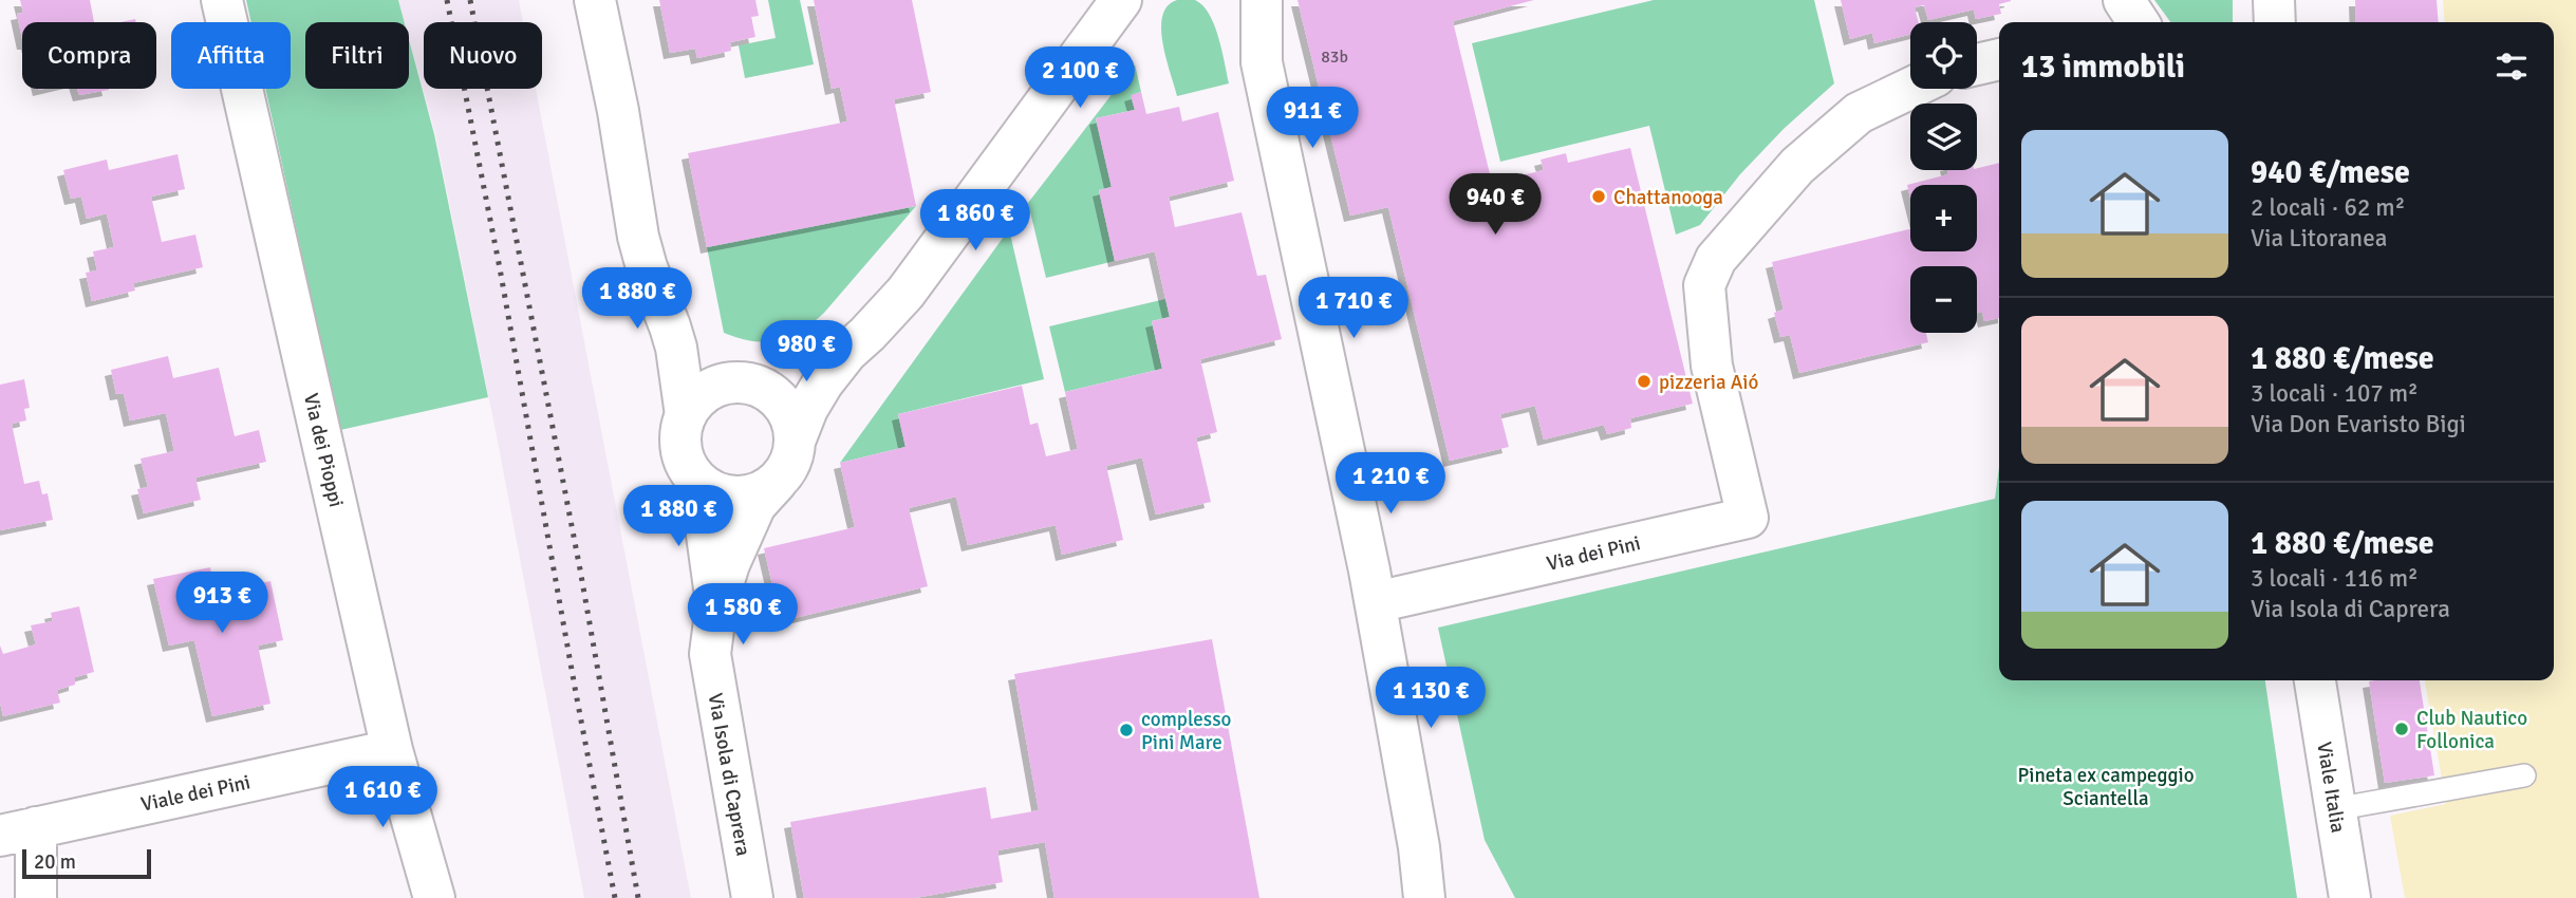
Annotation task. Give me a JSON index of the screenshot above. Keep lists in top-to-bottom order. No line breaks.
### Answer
{"streets":{"street":["Via dei Pioppi","Via dei Pini","Via Isola di Caprera","Viale Italia","Viale dei Pini"]},"crossings":[["Via dei Pioppi","Viale dei Pini"]],"parks":["Pineta ex campeggio Sciantella"],"places":["Chattanooga","pizzeria Aió","Club Nautico Follonica","complesso Pini Mare"],"house_numbers":["83b"],"scale_bar":"20 m","page":{"map_buttons":["+","−"],"chip":["Compra","Affitta","Filtri","Nuovo"],"heading":"13 immobili","price":["2 100 €","911 €","940 €","1 860 €","1 880 €","1 710 €","980 €","1 210 €","1 880 €","913 €","1 580 €","1 130 €","1 610 €"],"list":[{"name":"940 €/mese","note":"2 locali · 62 m² · Via Litoranea"},{"name":"1 880 €/mese","note":"3 locali · 107 m² · Via Don Evaristo Bigi"},{"name":"1 880 €/mese","note":"3 locali · 116 m² · Via Isola di Caprera"}],"scale":"20 m"}}
